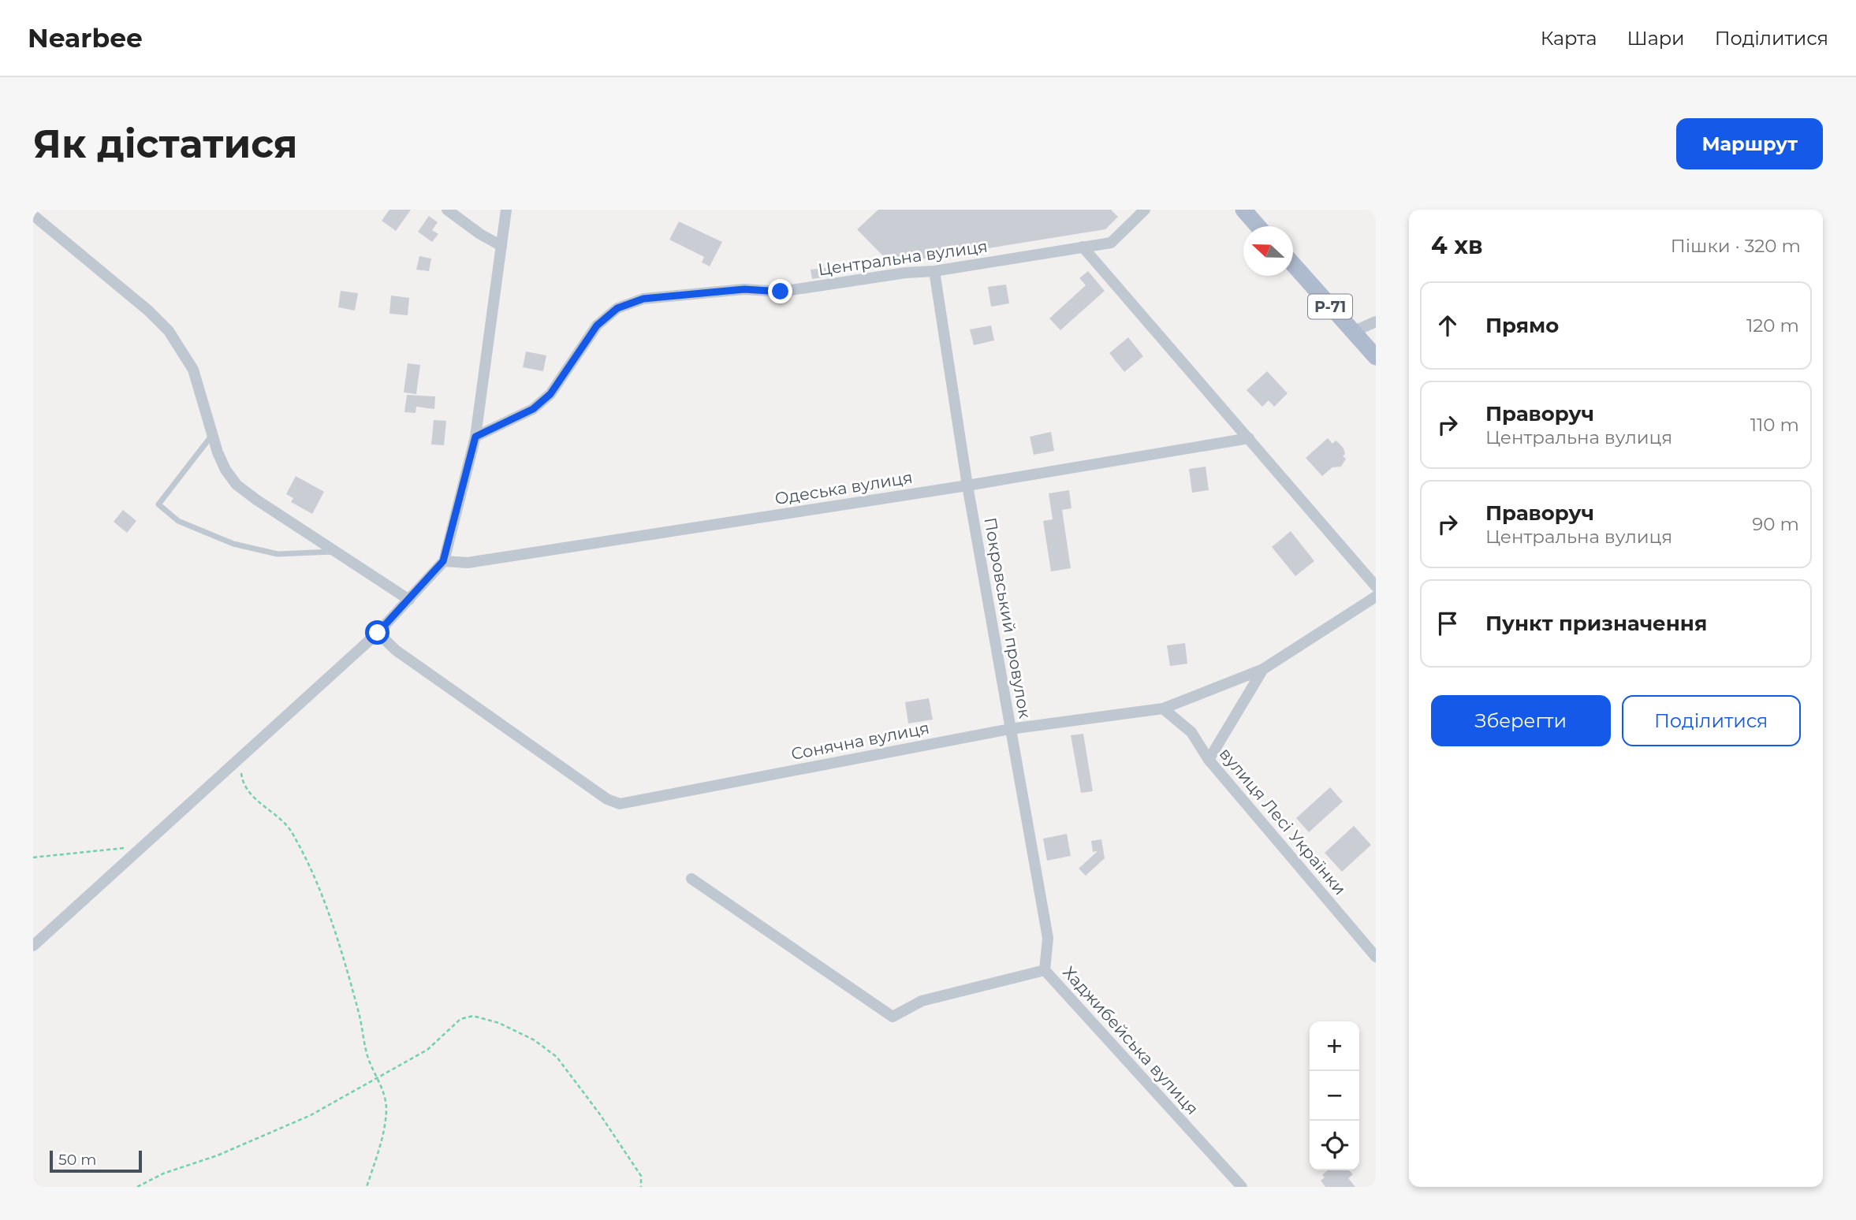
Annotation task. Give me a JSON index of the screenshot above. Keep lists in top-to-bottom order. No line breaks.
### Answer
{"streets":{"main road":["Р-71"],"street":["Центральна вулиця","Одеська вулиця","Покровський провулок","Сонячна вулиця","вулиця Лесі Українки","Хаджибейська вулиця"]},"crossings":[["Центральна вулиця","Покровський провулок"],["Одеська вулиця","Покровський провулок"],["Покровський провулок","Сонячна вулиця"],["Покровський провулок","Хаджибейська вулиця"],["Сонячна вулиця","вулиця Лесі Українки"]],"scale_bar":"50 m","north":"left","page":{"header":"Nearbee","nav":["Карта","Шари","Поділитися"],"buttons":["Маршрут",["Зберегти","Поділитися"]],"title":"Як дістатися","heading":["4 хв","Пішки · 320 m"],"list":[["Прямо","120 m"],["Праворуч","Центральна вулиця","110 m"],["Праворуч","Центральна вулиця","90 m"],"Пункт призначення"],"map_buttons":["+","−"],"scale":"50 m"}}
